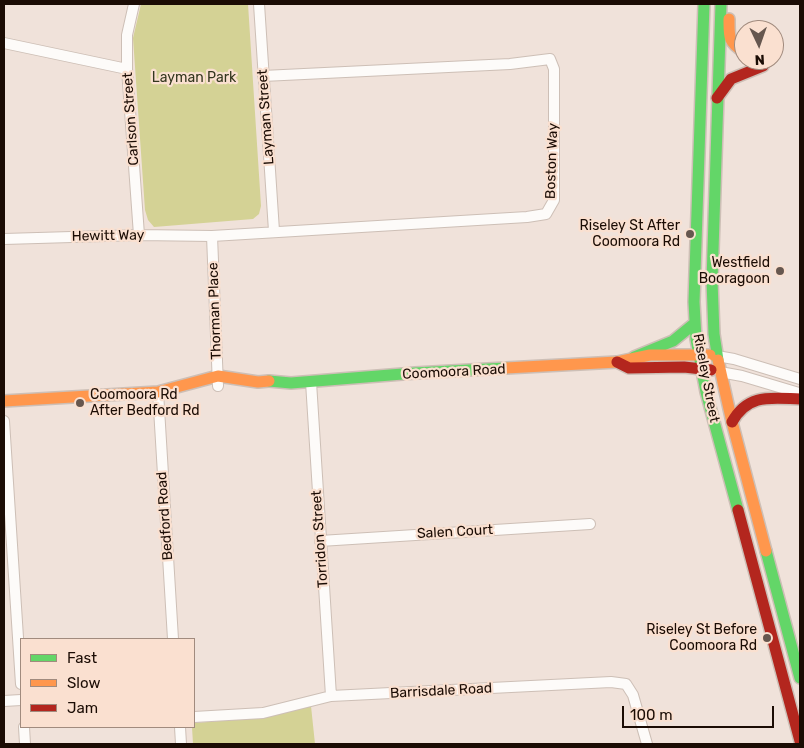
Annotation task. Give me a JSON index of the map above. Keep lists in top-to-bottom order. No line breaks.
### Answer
{"streets":{"main road":["Coomoora Road","Riseley Street"],"street":["Layman Street","Carlson Street","Boston Way","Hewitt Way","Thorman Place","Bedford Road","Salen Court","Torridon Street","Barrisdale Road"]},"crossings":[["Layman Street","Boston Way"],["Carlson Street","Hewitt Way"],["Boston Way","Hewitt Way"],["Boston Way","Thorman Place"],["Hewitt Way","Thorman Place"],["Thorman Place","Coomoora Road"],["Coomoora Road","Riseley Street"],["Coomoora Road","Bedford Road"],["Coomoora Road","Torridon Street"],["Salen Court","Torridon Street"],["Torridon Street","Barrisdale Road"]],"parks":["Layman Park"],"places":["Riseley St After Coomoora Rd","Westfield Booragoon","Coomoora Rd After Bedford Rd","Riseley St Before Coomoora Rd"],"legend":["Fast","Slow","Jam"],"scale_bar":"100 m","north":"bottom"}
